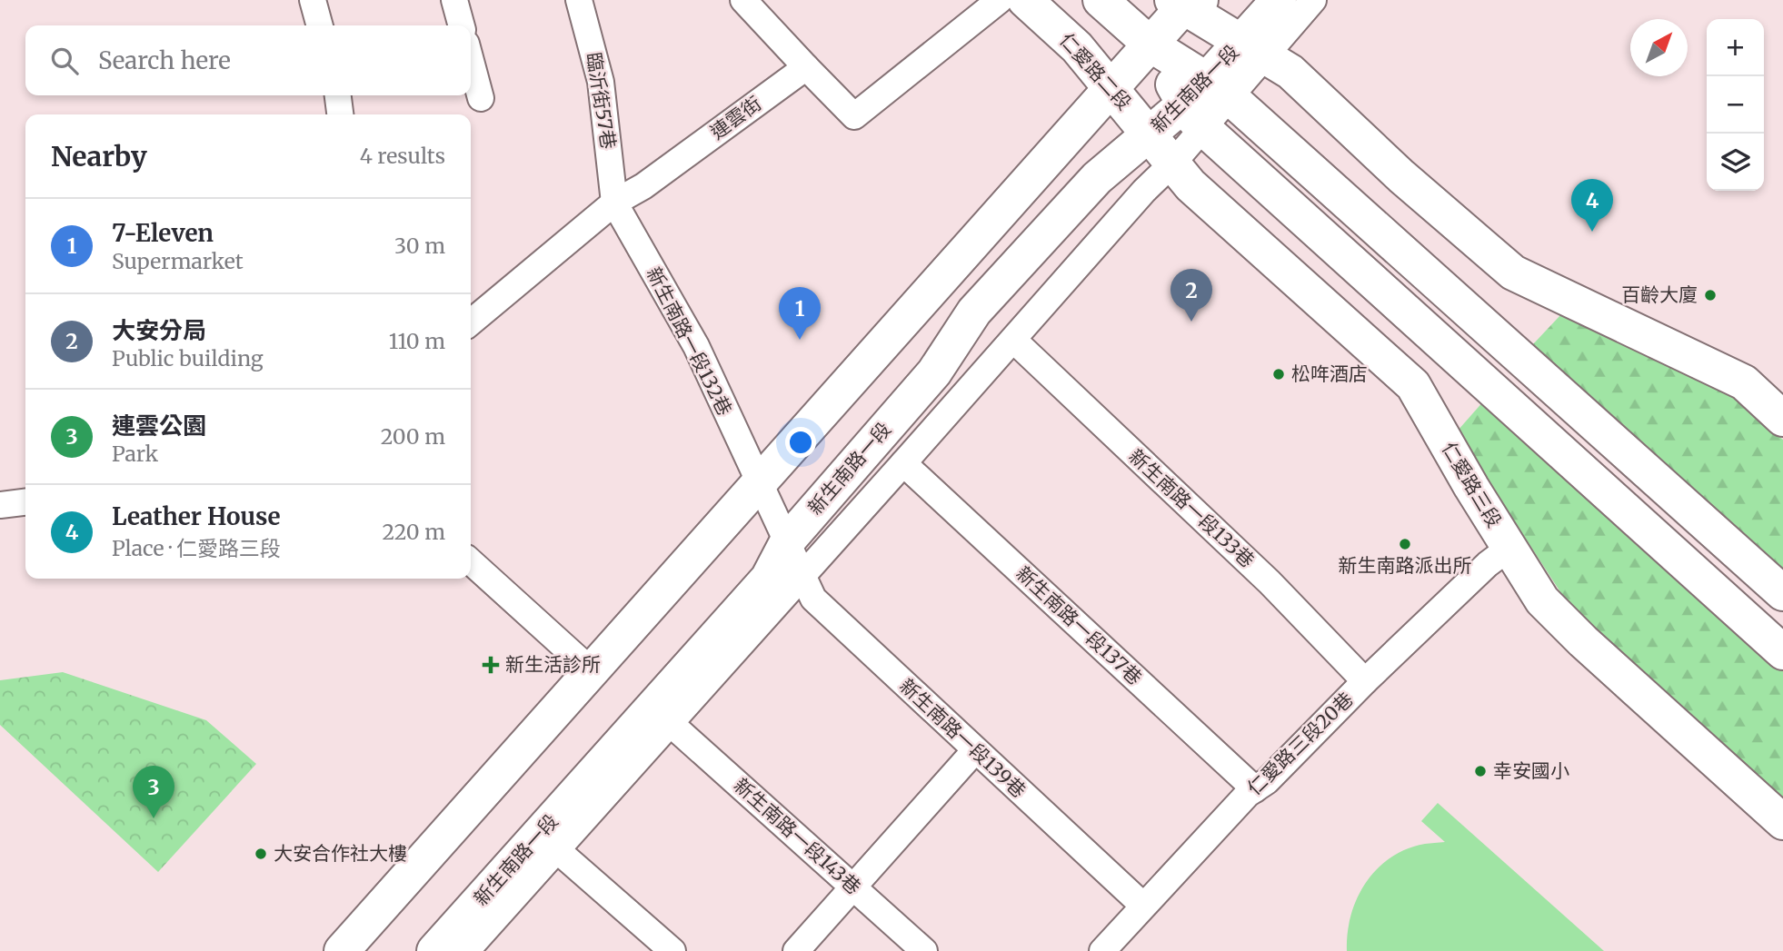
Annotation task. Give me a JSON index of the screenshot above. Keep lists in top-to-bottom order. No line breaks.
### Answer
{"streets":{"main road":["仁愛路二段","新生南路一段","仁愛路三段"],"street":["臨沂街57巷","連雲街","新生南路一段132巷","新生南路一段133巷","新生南路一段137巷","新生南路一段139巷","仁愛路三段20巷","新生南路一段143巷"]},"crossings":[["仁愛路二段","新生南路一段"],["仁愛路二段","仁愛路三段"],["新生南路一段","新生南路一段132巷"],["新生南路一段","仁愛路三段"],["新生南路一段","新生南路一段133巷"],["新生南路一段","新生南路一段137巷"],["新生南路一段","新生南路一段139巷"],["新生南路一段","新生南路一段143巷"],["臨沂街57巷","連雲街"],["臨沂街57巷","新生南路一段132巷"],["連雲街","新生南路一段132巷"],["新生南路一段132巷","新生南路一段139巷"],["仁愛路三段","仁愛路三段20巷"],["新生南路一段133巷","仁愛路三段20巷"],["新生南路一段137巷","仁愛路三段20巷"],["新生南路一段139巷","仁愛路三段20巷"]],"places":{"other":["百齡大廈","松哖酒店","新生南路派出所","幸安國小","大安合作社大樓"],"health":["新生活診所"]},"north":"top right","page":{"map_buttons":["+","−"],"search":"Search here","heading":["Nearby","4 results"],"pins":["4","2","1","3"],"list":[{"mark":"1","name":"7-Eleven","note":"Supermarket","value":"30 m"},{"mark":"2","name":"大安分局","note":"Public building","value":"110 m"},{"mark":"3","name":"連雲公園","note":"Park","value":"200 m"},{"mark":"4","name":"Leather House","note":"Place · 仁愛路三段","value":"220 m"}]}}
